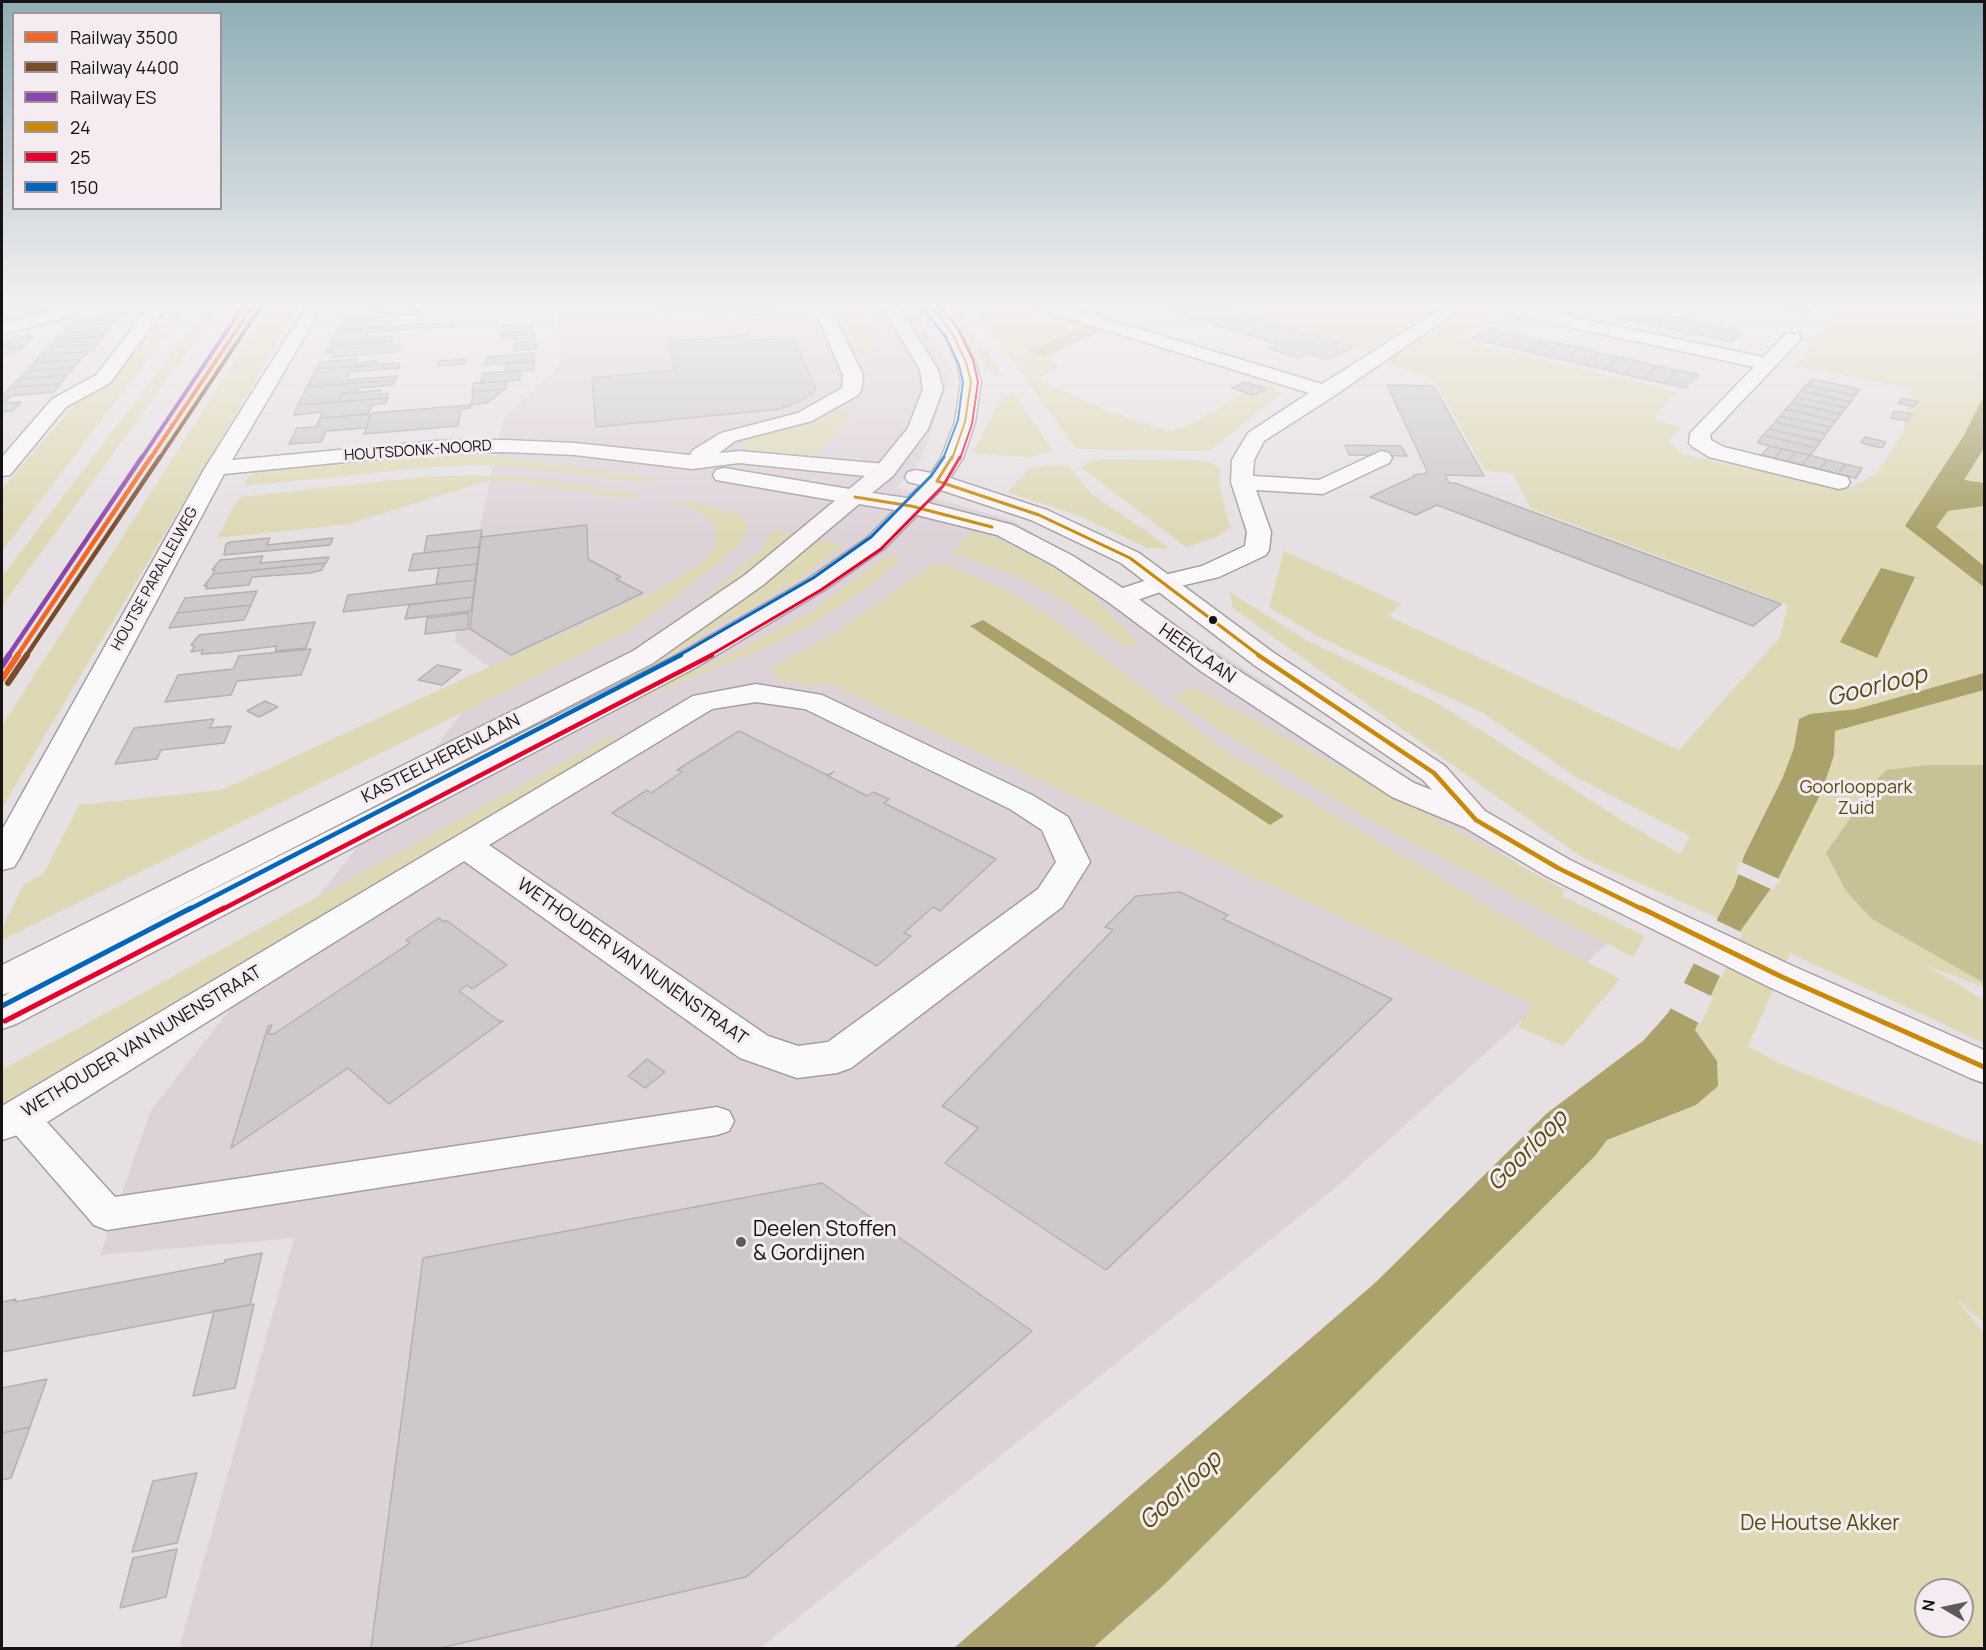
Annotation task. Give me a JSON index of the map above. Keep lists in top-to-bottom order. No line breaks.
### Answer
{"streets":{"main road":["HEEKLAAN","KASTEELHERENLAAN"],"street":["HOUTSDONK-NOORD","HOUTSE PARALLELWEG","WETHOUDER VAN NUNENSTRAAT"]},"crossings":[["HOUTSDONK-NOORD","HOUTSE PARALLELWEG"],["HOUTSDONK-NOORD","HEEKLAAN"],["HOUTSDONK-NOORD","KASTEELHERENLAAN"],["HEEKLAAN","KASTEELHERENLAAN"]],"water":["Goorloop"],"parks":["Goorlooppark Zuid","De Houtse Akker"],"places":["Deelen Stoffen & Gordijnen"],"lines":["rail line 3500","rail line 4400","rail line ES","transit line 24","transit line 25","transit line 150"],"legend":["Railway 3500","Railway 4400","Railway ES","24","25","150"],"north":"left"}
